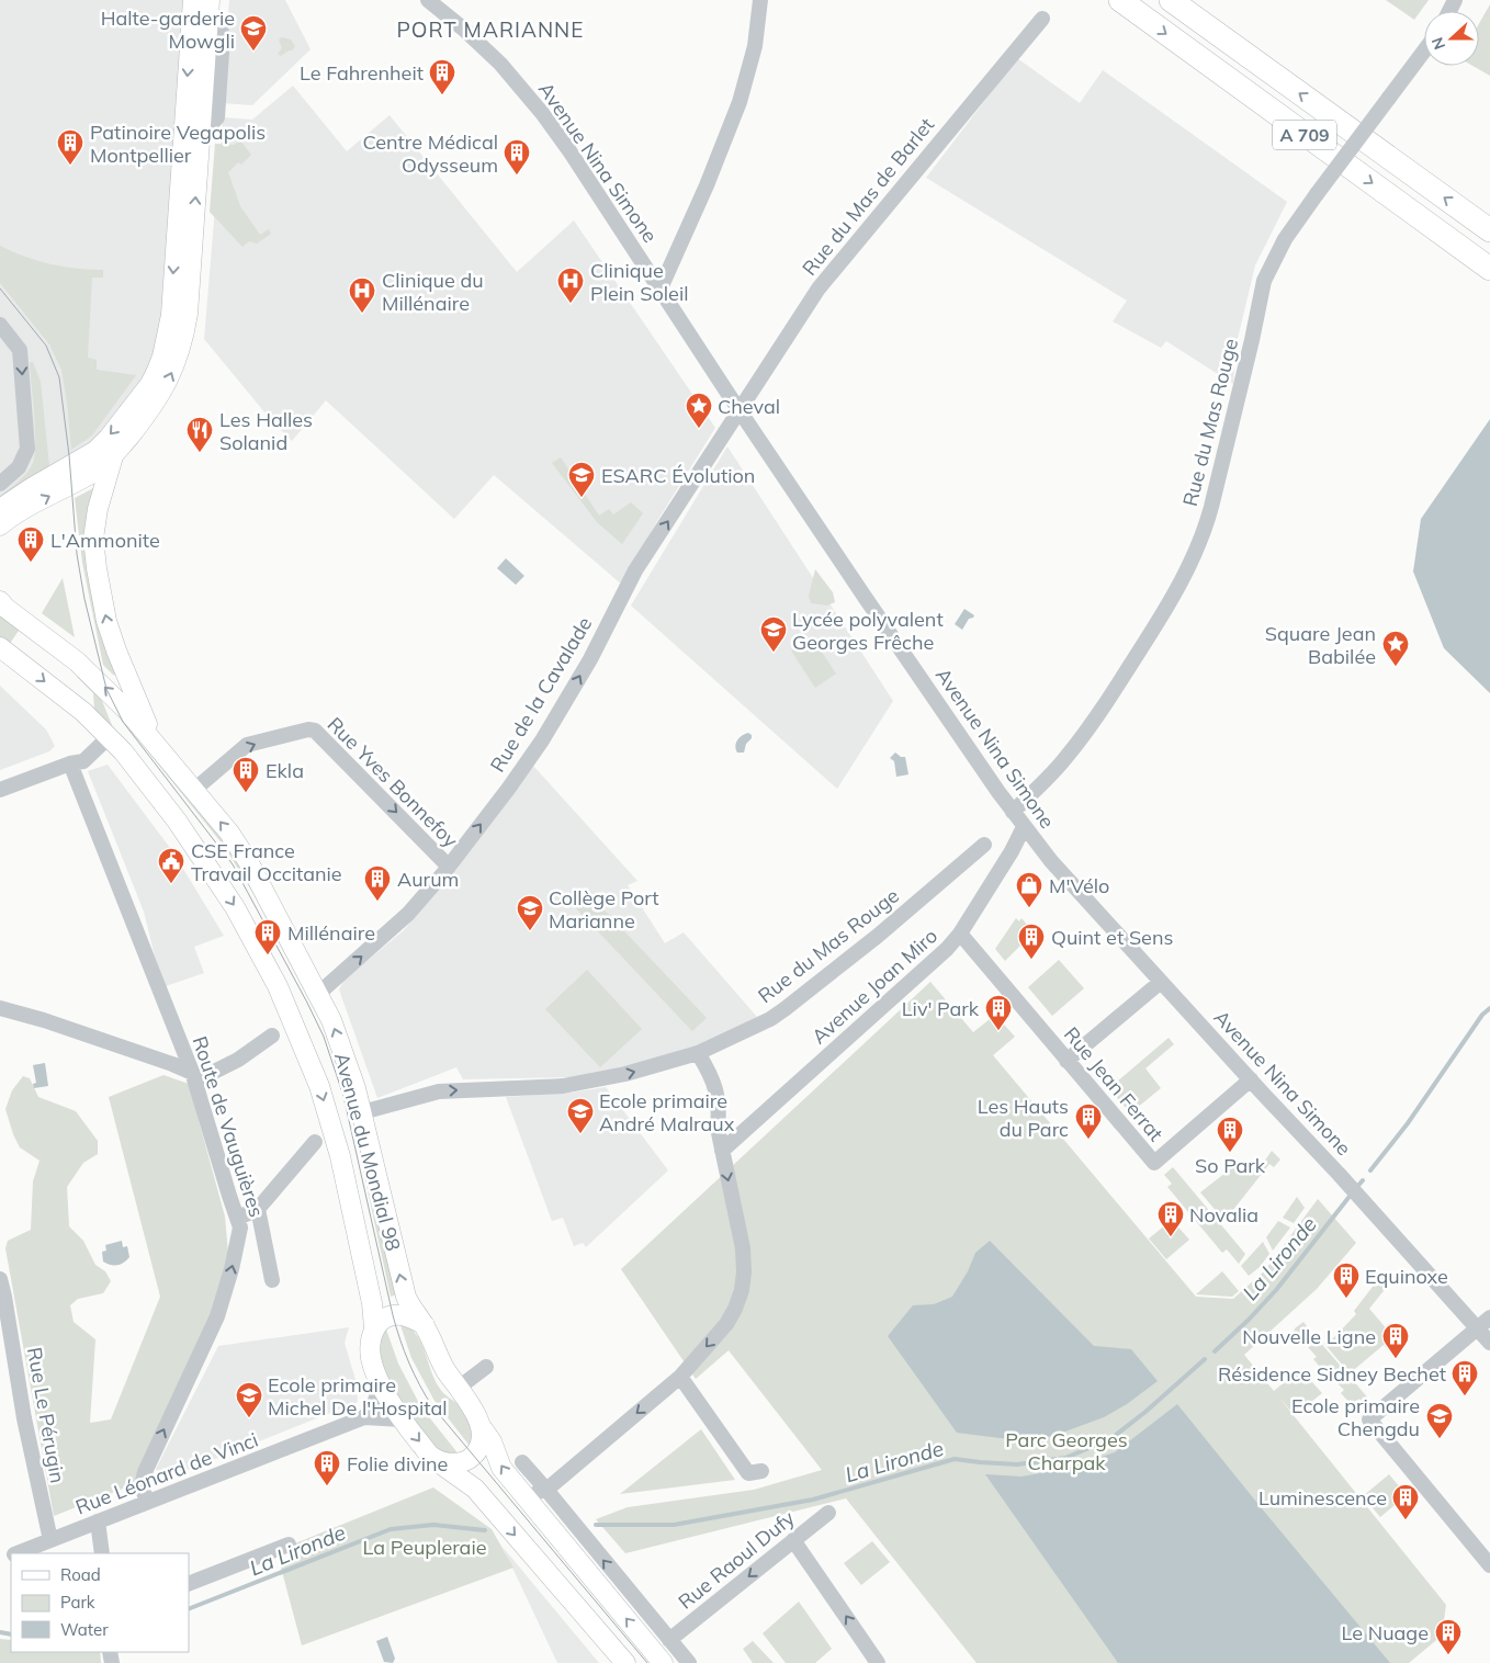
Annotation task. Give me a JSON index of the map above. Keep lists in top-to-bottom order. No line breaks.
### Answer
{"streets":{"highway":["A 709"],"main road":["Avenue du Mondial 98"],"street":["Avenue Nina Simone","Rue du Mas de Barlet","Rue du Mas Rouge","Rue de la Cavalade","Rue Yves Bonnefoy","Avenue Joan Miro","Rue Jean Ferrat","Route de Vauguières","Rue Le Pérugin","Rue Léonard de Vinci","Rue Raoul Dufy"]},"crossings":[["Avenue Nina Simone","Rue du Mas de Barlet"],["Avenue Nina Simone","Rue du Mas Rouge"],["Avenue Nina Simone","Rue de la Cavalade"],["Avenue Nina Simone","Avenue Joan Miro"],["Avenue Nina Simone","Rue Jean Ferrat"],["Rue du Mas de Barlet","Rue de la Cavalade"],["Rue du Mas Rouge","Avenue du Mondial 98"],["Rue de la Cavalade","Rue Yves Bonnefoy"],["Rue de la Cavalade","Avenue du Mondial 98"],["Rue Yves Bonnefoy","Avenue du Mondial 98"],["Avenue Joan Miro","Rue Jean Ferrat"],["Route de Vauguières","Rue Léonard de Vinci"],["Avenue du Mondial 98","Rue Léonard de Vinci"],["Rue Le Pérugin","Rue Léonard de Vinci"]],"one_way":["Rue de la Cavalade","Rue Yves Bonnefoy","Route de Vauguières","Rue Raoul Dufy"],"districts":["PORT MARIANNE"],"water":["La Lironde"],"parks":["Parc Georges Charpak","La Peupleraie"],"places":{"school or university":["Halte-garderie Mowgli","ESARC Évolution","Lycée polyvalent Georges Frêche","Collège Port Marianne","Ecole primaire André Malraux","Ecole primaire Michel De l'Hospital","Ecole primaire Chengdu"],"building":["Le Fahrenheit","Patinoire Vegapolis Montpellier","Centre Médical Odysseum","L'Ammonite","Ekla","Aurum","Millénaire","Quint et Sens","Liv' Park","Les Hauts du Parc","So Park","Novalia","Equinoxe","Nouvelle Ligne","Résidence Sidney Bechet","Folie divine","Luminescence","Le Nuage"],"hospital":["Clinique Plein Soleil","Clinique du Millénaire"],"place":["Cheval","Square Jean Babilée"],"restaurant":["Les Halles Solanid"],"public building":["CSE France Travail Occitanie"],"shop":["M'Vélo"]},"legend":["Road","Park","Water"],"north":"left"}
